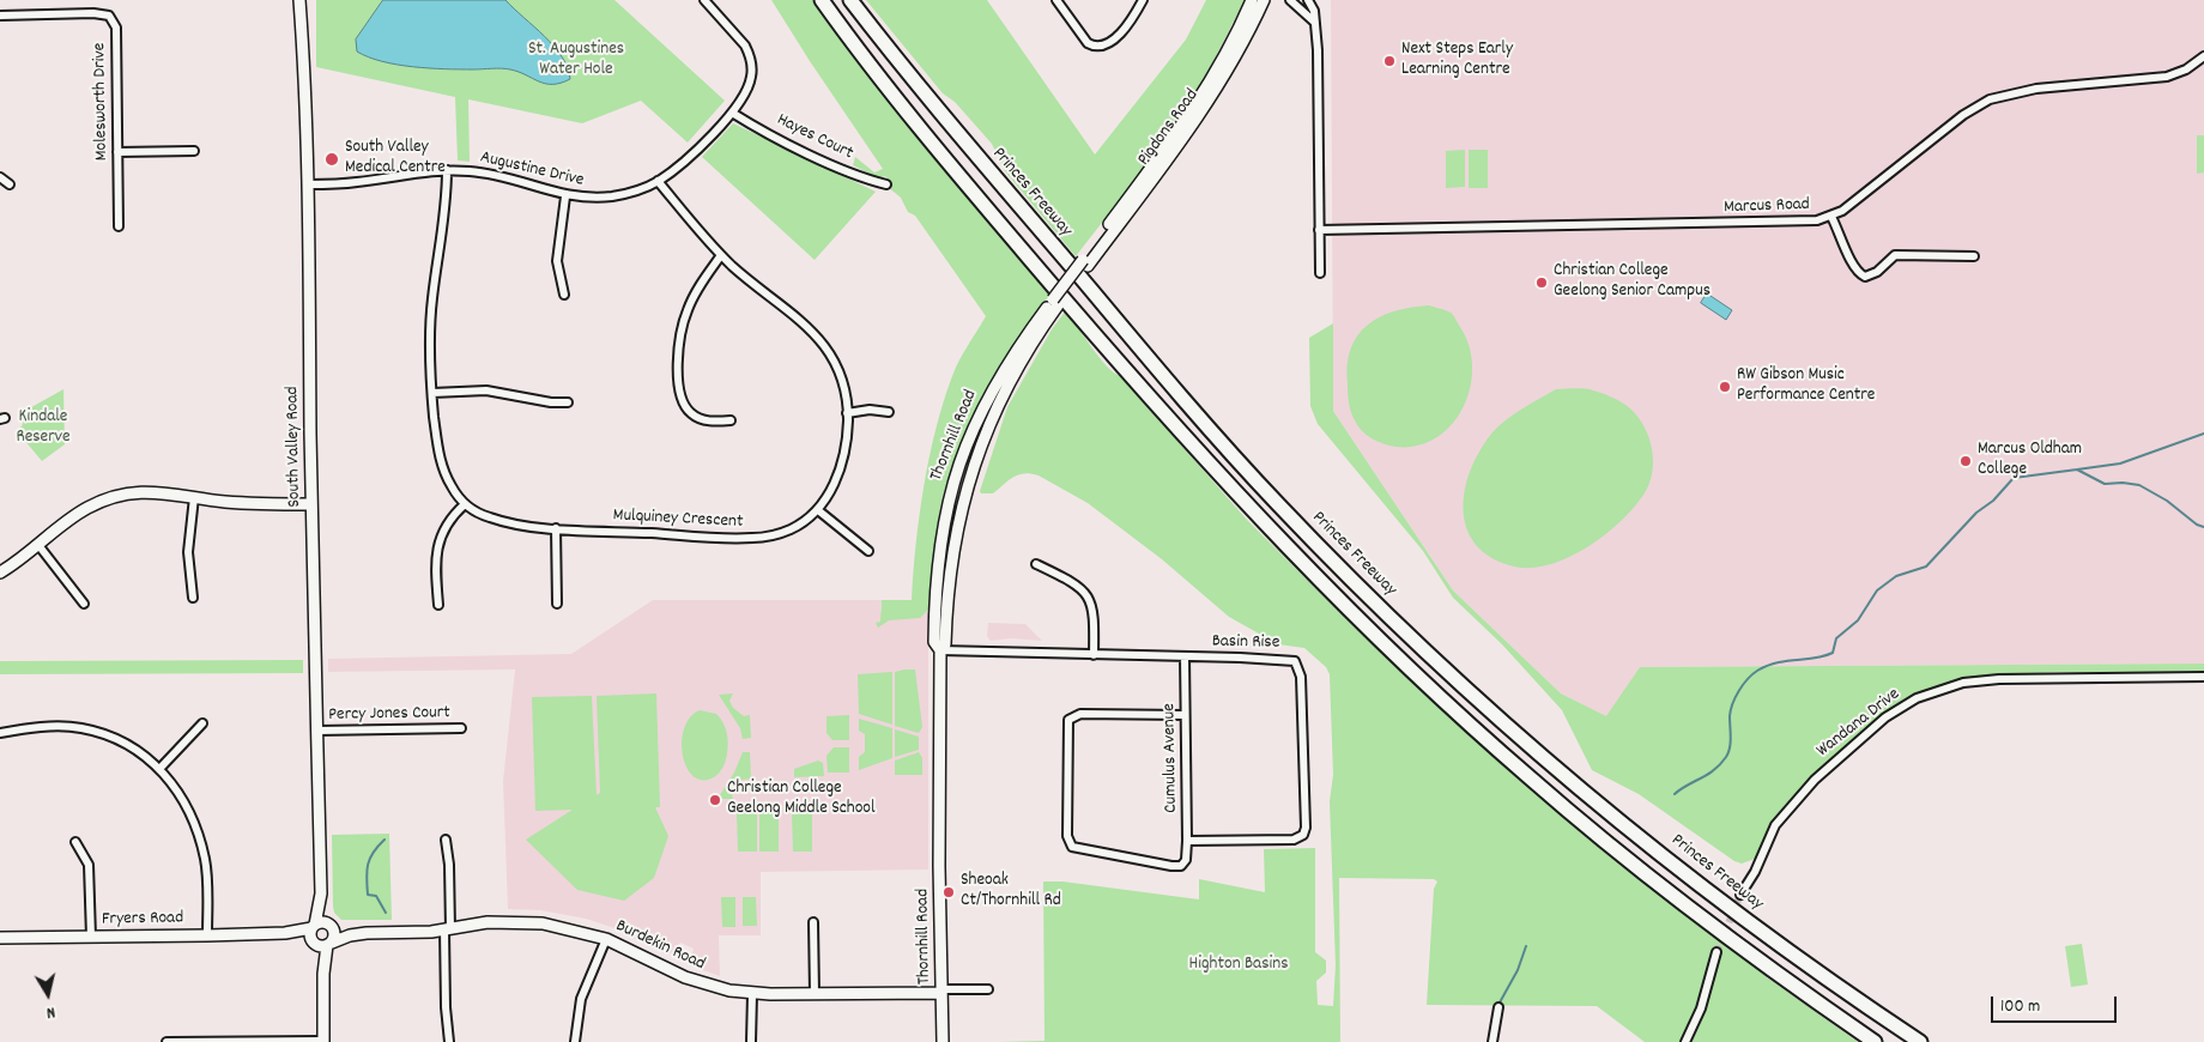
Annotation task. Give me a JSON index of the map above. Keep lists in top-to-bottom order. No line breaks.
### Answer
{"streets":{"highway":["Princes Freeway"],"street":["Molesworth Drive","Pigdons Road","Hayes Court","Augustine Drive","Marcus Road","Thornhill Road","South Valley Road","Mulquiney Crescent","Basin Rise","Percy Jones Court","Wandana Drive","Cumulus Avenue","Fryers Road","Burdekin Road"]},"crossings":[["Pigdons Road","Thornhill Road"],["Hayes Court","Augustine Drive"],["Augustine Drive","South Valley Road"],["Augustine Drive","Mulquiney Crescent"],["Thornhill Road","Basin Rise"],["Thornhill Road","Burdekin Road"],["South Valley Road","Percy Jones Court"],["South Valley Road","Fryers Road"],["South Valley Road","Burdekin Road"],["Basin Rise","Cumulus Avenue"],["Fryers Road","Burdekin Road"]],"parks":["St. Augustines Water Hole","Kindale Reserve","Highton Basins"],"places":["Next Steps Early Learning Centre","South Valley Medical Centre","Christian College Geelong Senior Campus","RW Gibson Music Performance Centre","Marcus Oldham College","Christian College Geelong Middle School","Sheoak Ct/Thornhill Rd"],"scale_bar":"100 m","north":"bottom"}
